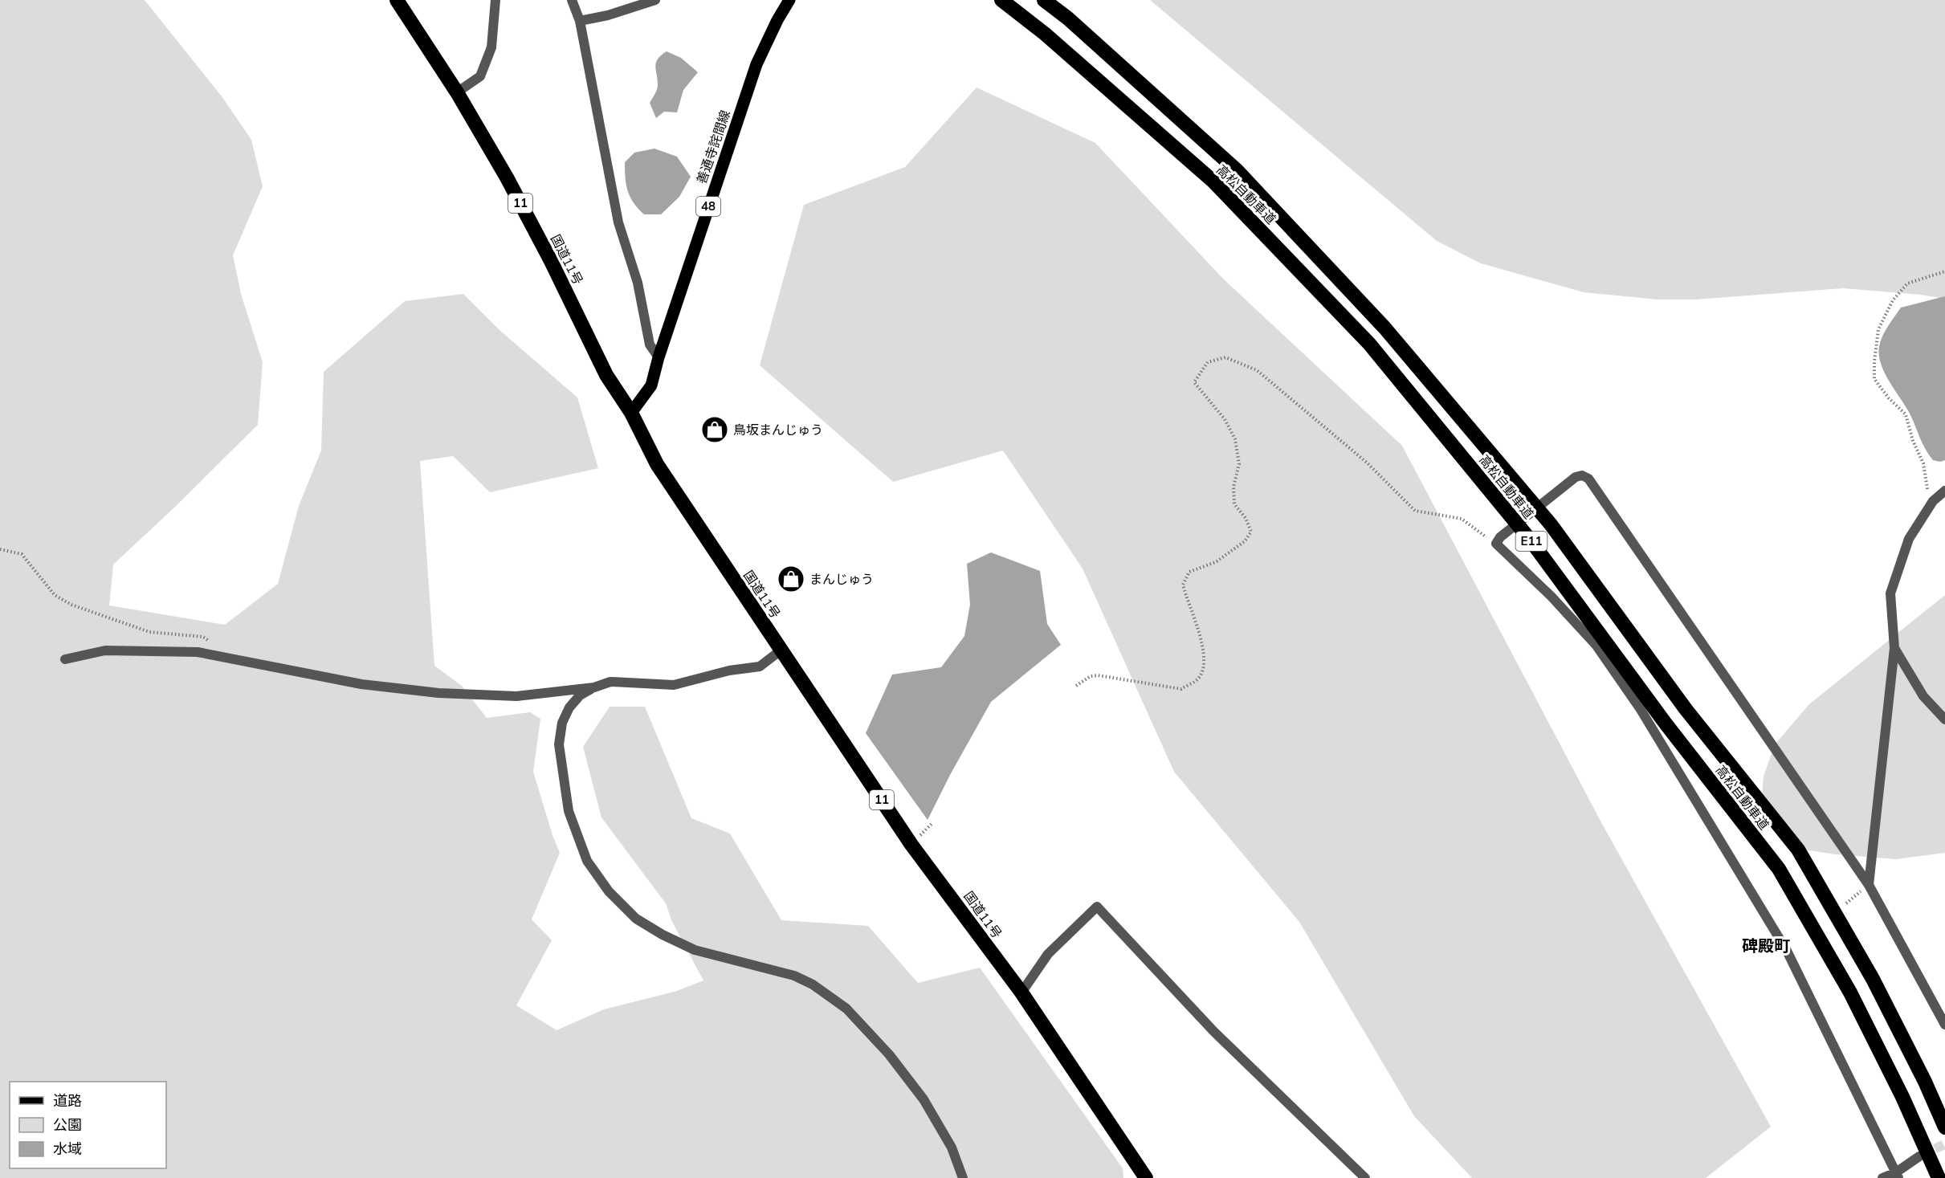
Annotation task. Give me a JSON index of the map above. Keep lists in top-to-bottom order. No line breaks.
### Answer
{"streets":{"highway":["高松自動車道","11","国道11号","E11"],"main road":["善通寺詫間線","48"]},"crossings":[["善通寺詫間線","国道11号"]],"districts":["碑殿町"],"places":{"shop":["鳥坂まんじゅう","まんじゅう"]},"legend":["道路","公園","水域"]}
